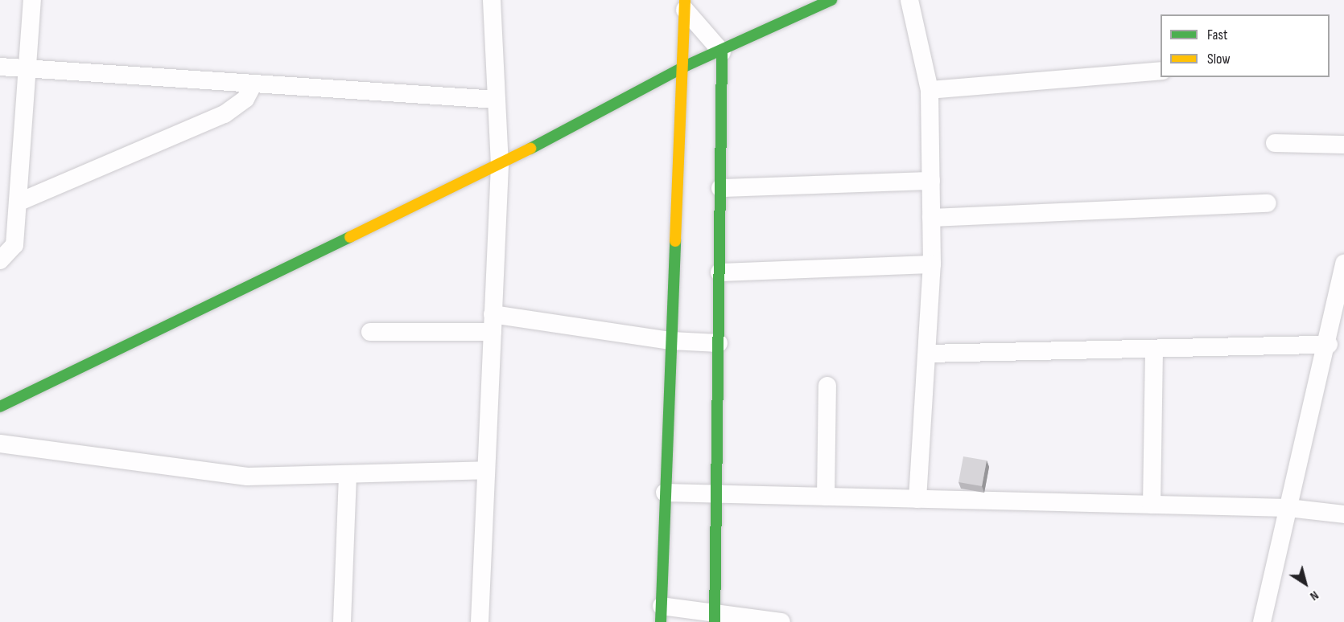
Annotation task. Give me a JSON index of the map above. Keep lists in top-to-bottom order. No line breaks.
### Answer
{"legend":["Fast","Slow"],"north":"bottom right"}
